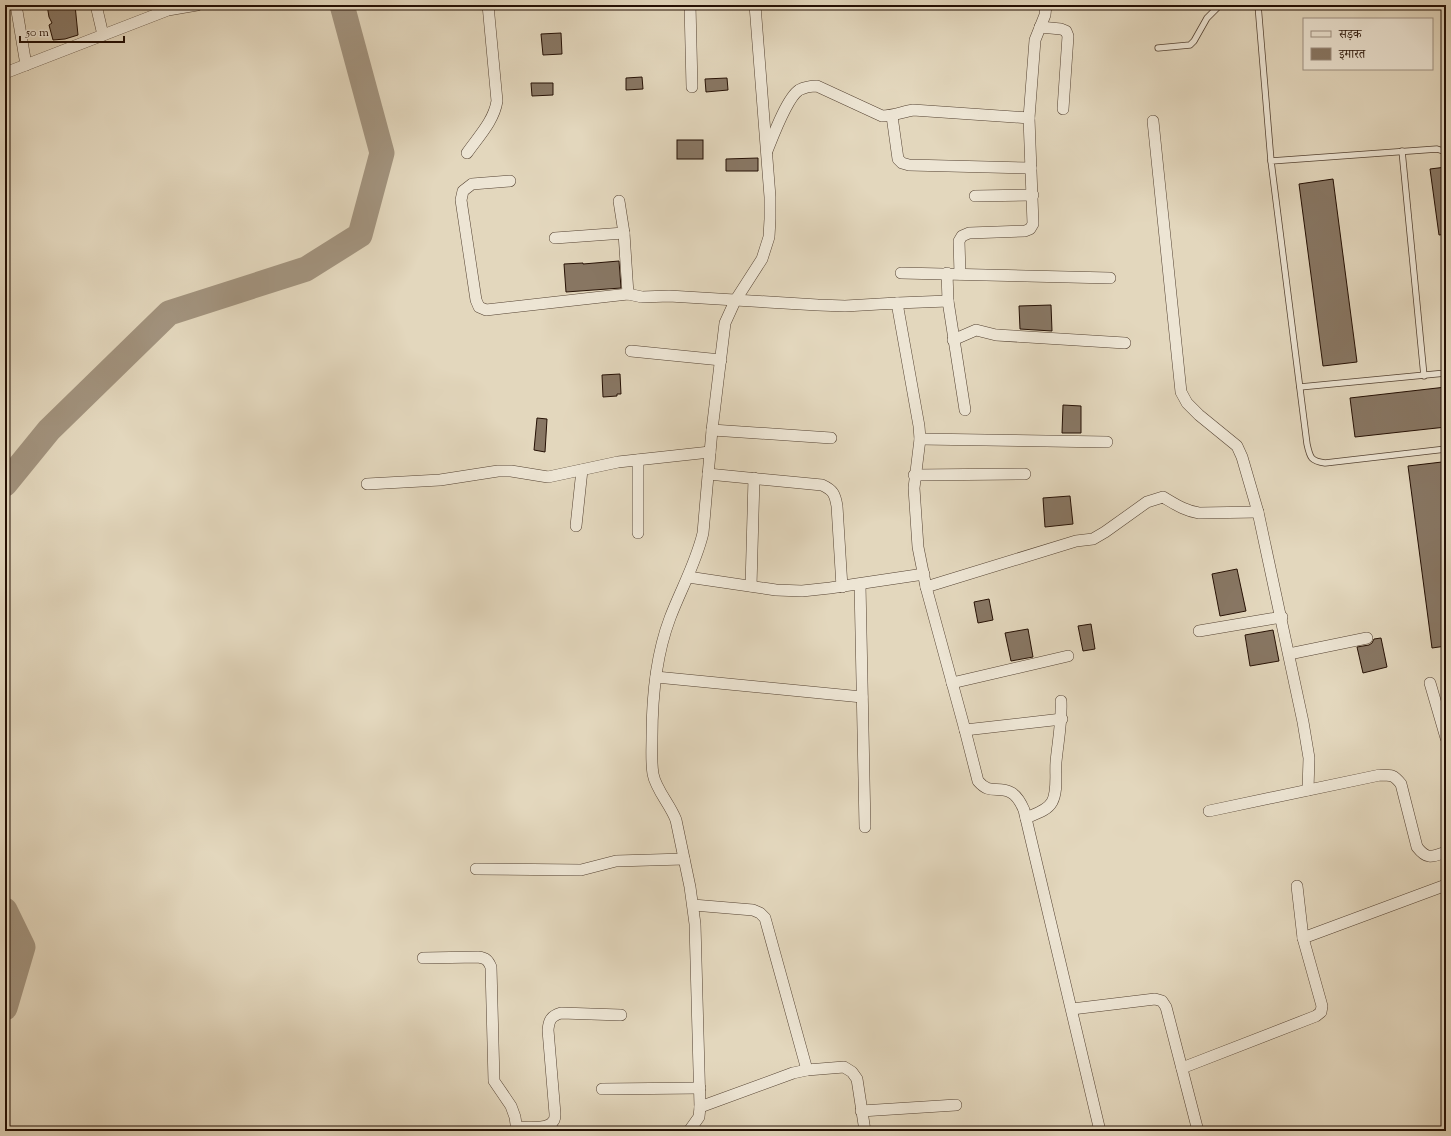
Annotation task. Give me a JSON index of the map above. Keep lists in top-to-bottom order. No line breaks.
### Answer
{"legend":["सड़क","इमारत"],"scale_bar":"50 m"}
